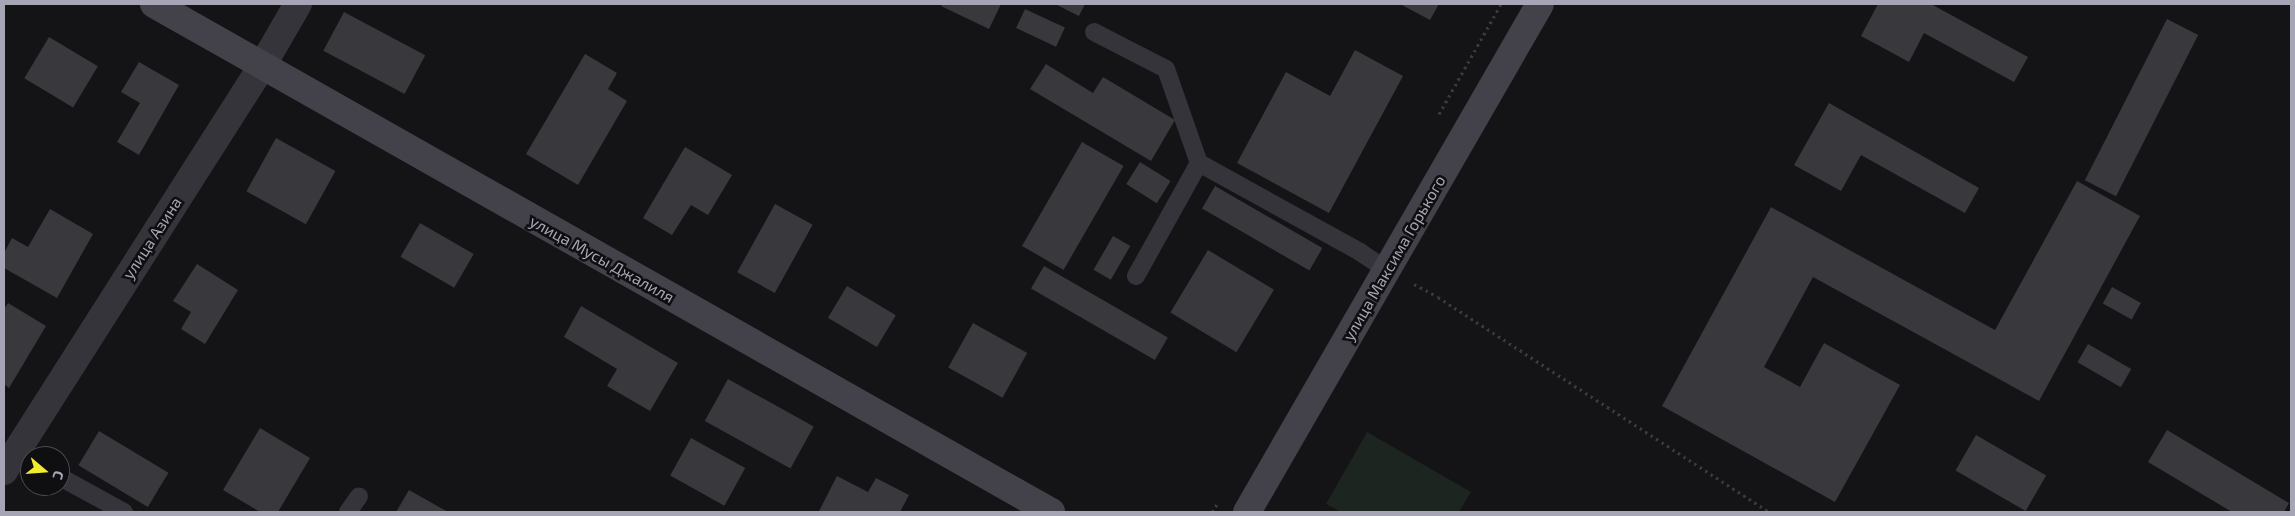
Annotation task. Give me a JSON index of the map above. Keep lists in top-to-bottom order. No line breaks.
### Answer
{"streets":{"street":["улица Азина","улица Максима Горького","улица Мусы Джалиля"]},"crossings":[["улица Азина","улица Мусы Джалиля"]],"north":"right"}
